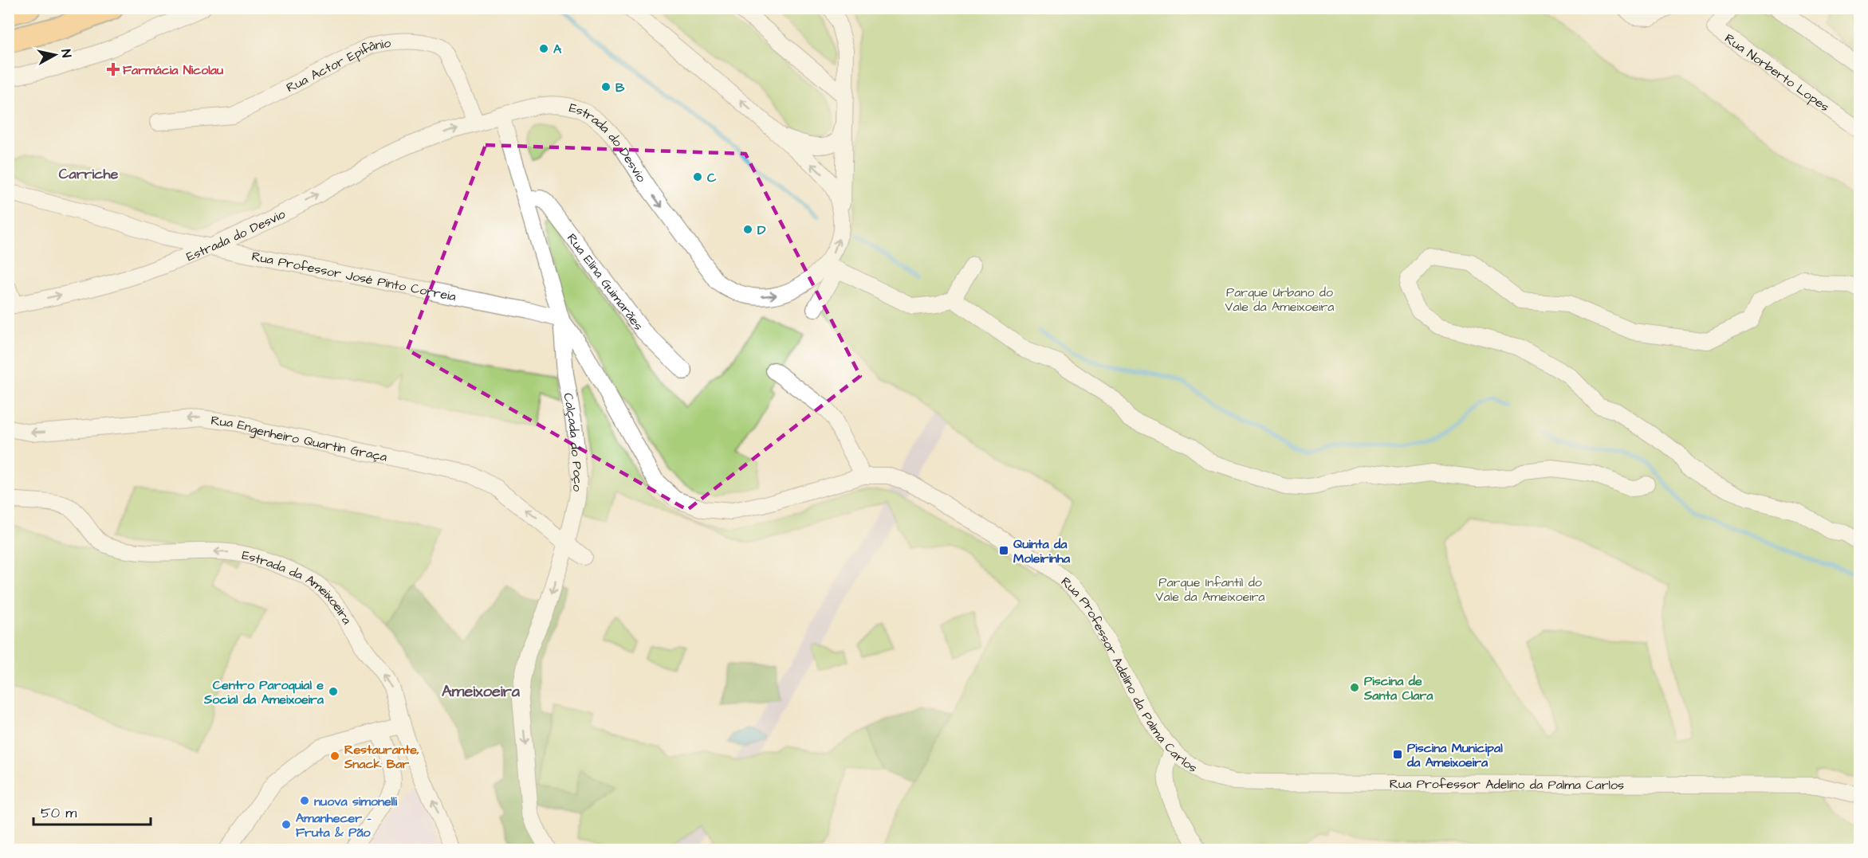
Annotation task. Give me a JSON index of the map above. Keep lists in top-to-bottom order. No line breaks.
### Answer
{"streets":{"street":["Rua Actor Epifânio","Rua Norberto Lopes","Estrada do Desvio","Rua Professor José Pinto Correia","Rua Elina Guimarães","Rua Engenheiro Quartin Graça","Calçada do Poço","Estrada da Ameixoeira","Rua Professor Adelino da Palma Carlos"]},"crossings":[["Rua Actor Epifânio","Estrada do Desvio"],["Estrada do Desvio","Rua Professor José Pinto Correia"],["Estrada do Desvio","Calçada do Poço"],["Rua Professor José Pinto Correia","Calçada do Poço"],["Rua Professor José Pinto Correia","Rua Professor Adelino da Palma Carlos"],["Rua Elina Guimarães","Calçada do Poço"],["Rua Engenheiro Quartin Graça","Calçada do Poço"],["Calçada do Poço","Rua Professor Adelino da Palma Carlos"]],"one_way":["Rua Engenheiro Quartin Graça","Calçada do Poço","Estrada da Ameixoeira"],"districts":["Carriche","Ameixoeira"],"parks":["Parque Urbano do Vale da Ameixoeira","Parque Infantil do Vale da Ameixoeira"],"places":{"other":["A","B","C","D","Piscina de Santa Clara","Centro Paroquial e Social da Ameixoeira","Restaurante, Snack Bar","nuova simonelli","Amanhecer - Fruta & Pão"],"health":["Farmácia Nicolau"],"transit":["Quinta da Moleirinha","Piscina Municipal da Ameixoeira"]},"scale_bar":"50 m","north":"right"}
